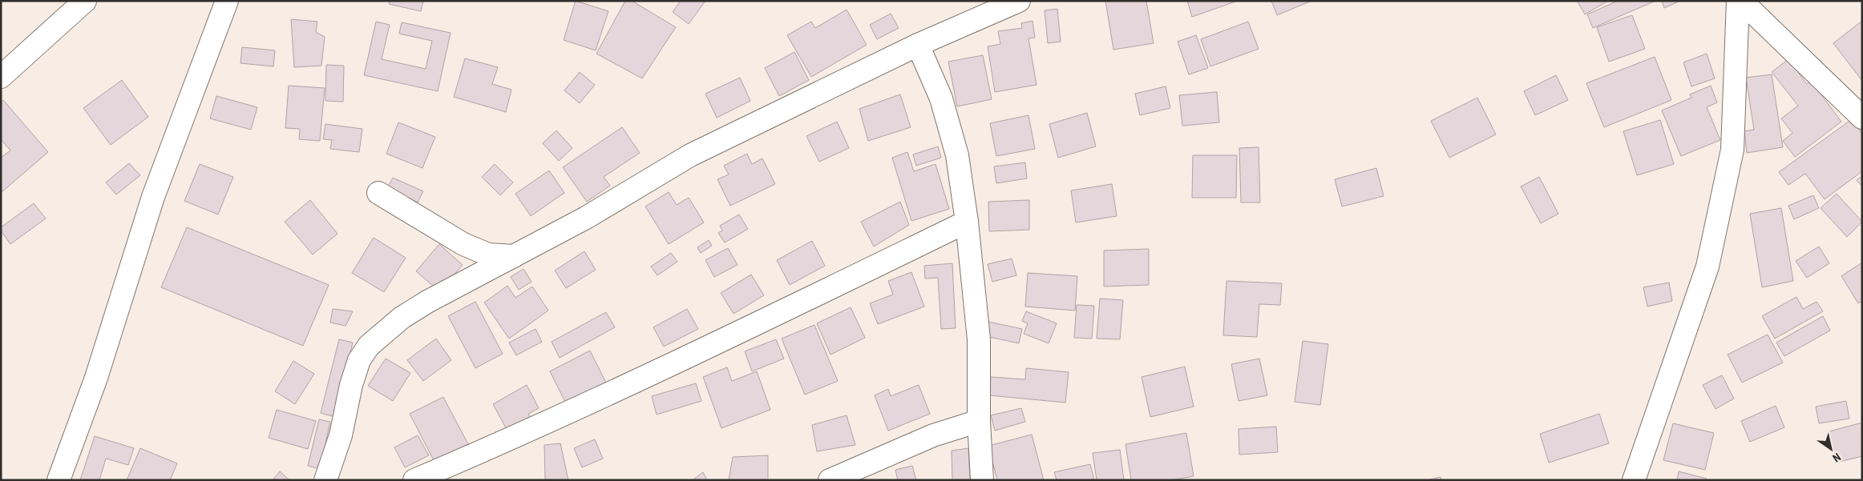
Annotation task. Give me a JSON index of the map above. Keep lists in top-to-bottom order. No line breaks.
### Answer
{"north":"bottom right"}
